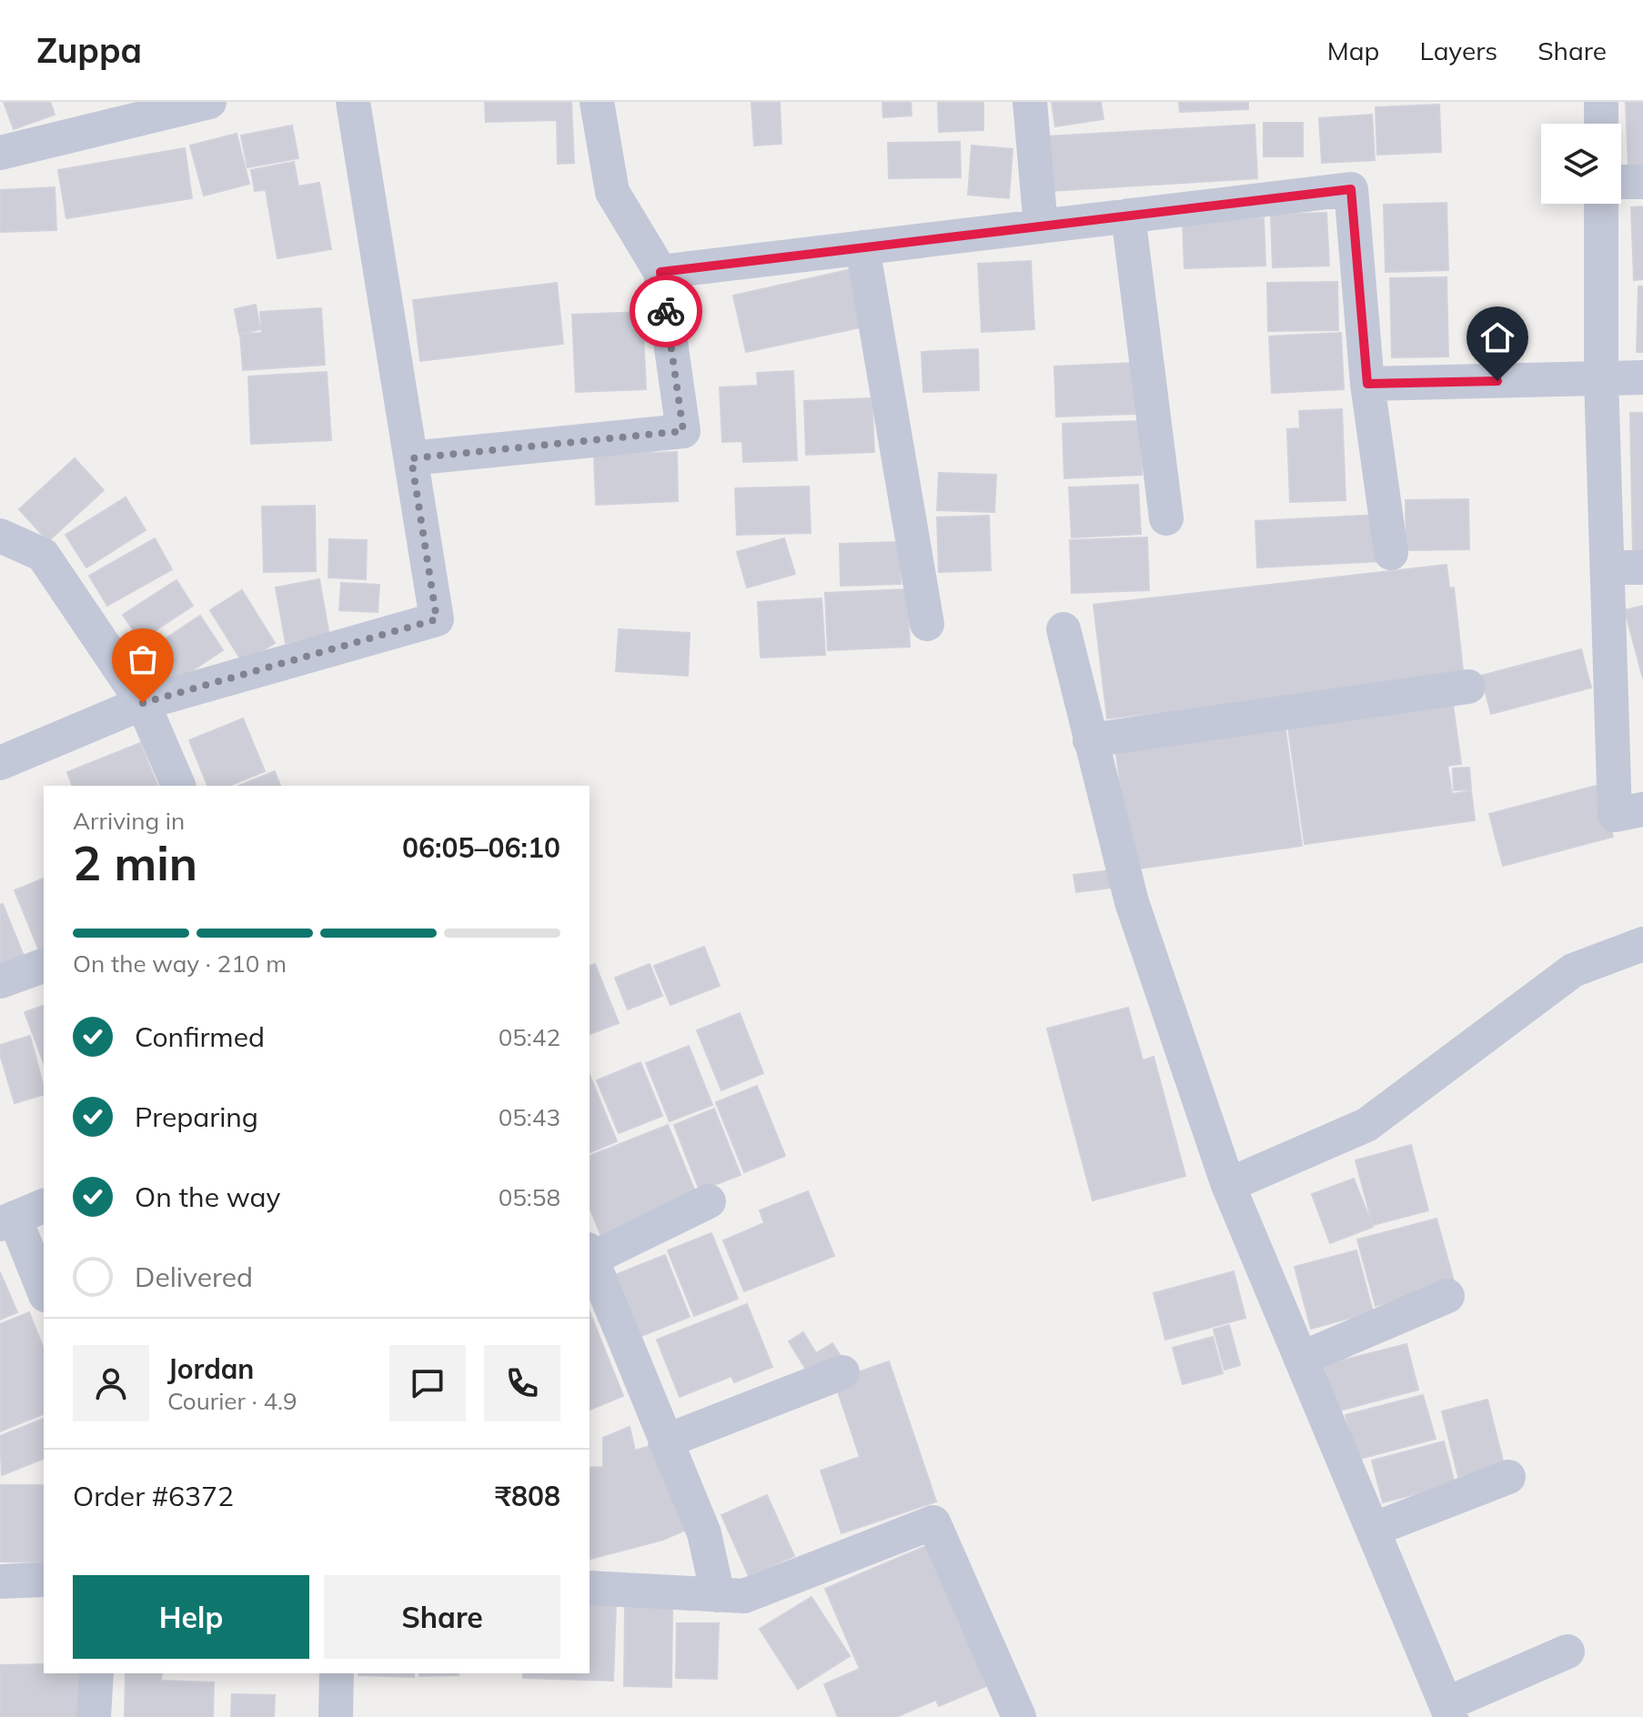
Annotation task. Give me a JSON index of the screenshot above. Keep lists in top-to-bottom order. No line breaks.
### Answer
{"page":{"header":"Zuppa","nav":["Map","Layers","Share"],"heading":["2 min","Arriving in","06:05–06:10"],"panel":["Jordan","Courier · 4.9","Order #6372","₹808"],"bar":"On the way · 210 m","list":[["Confirmed","05:42"],["Preparing","05:43"],["On the way","05:58"],"Delivered"],"buttons":["Help","Share"]}}
